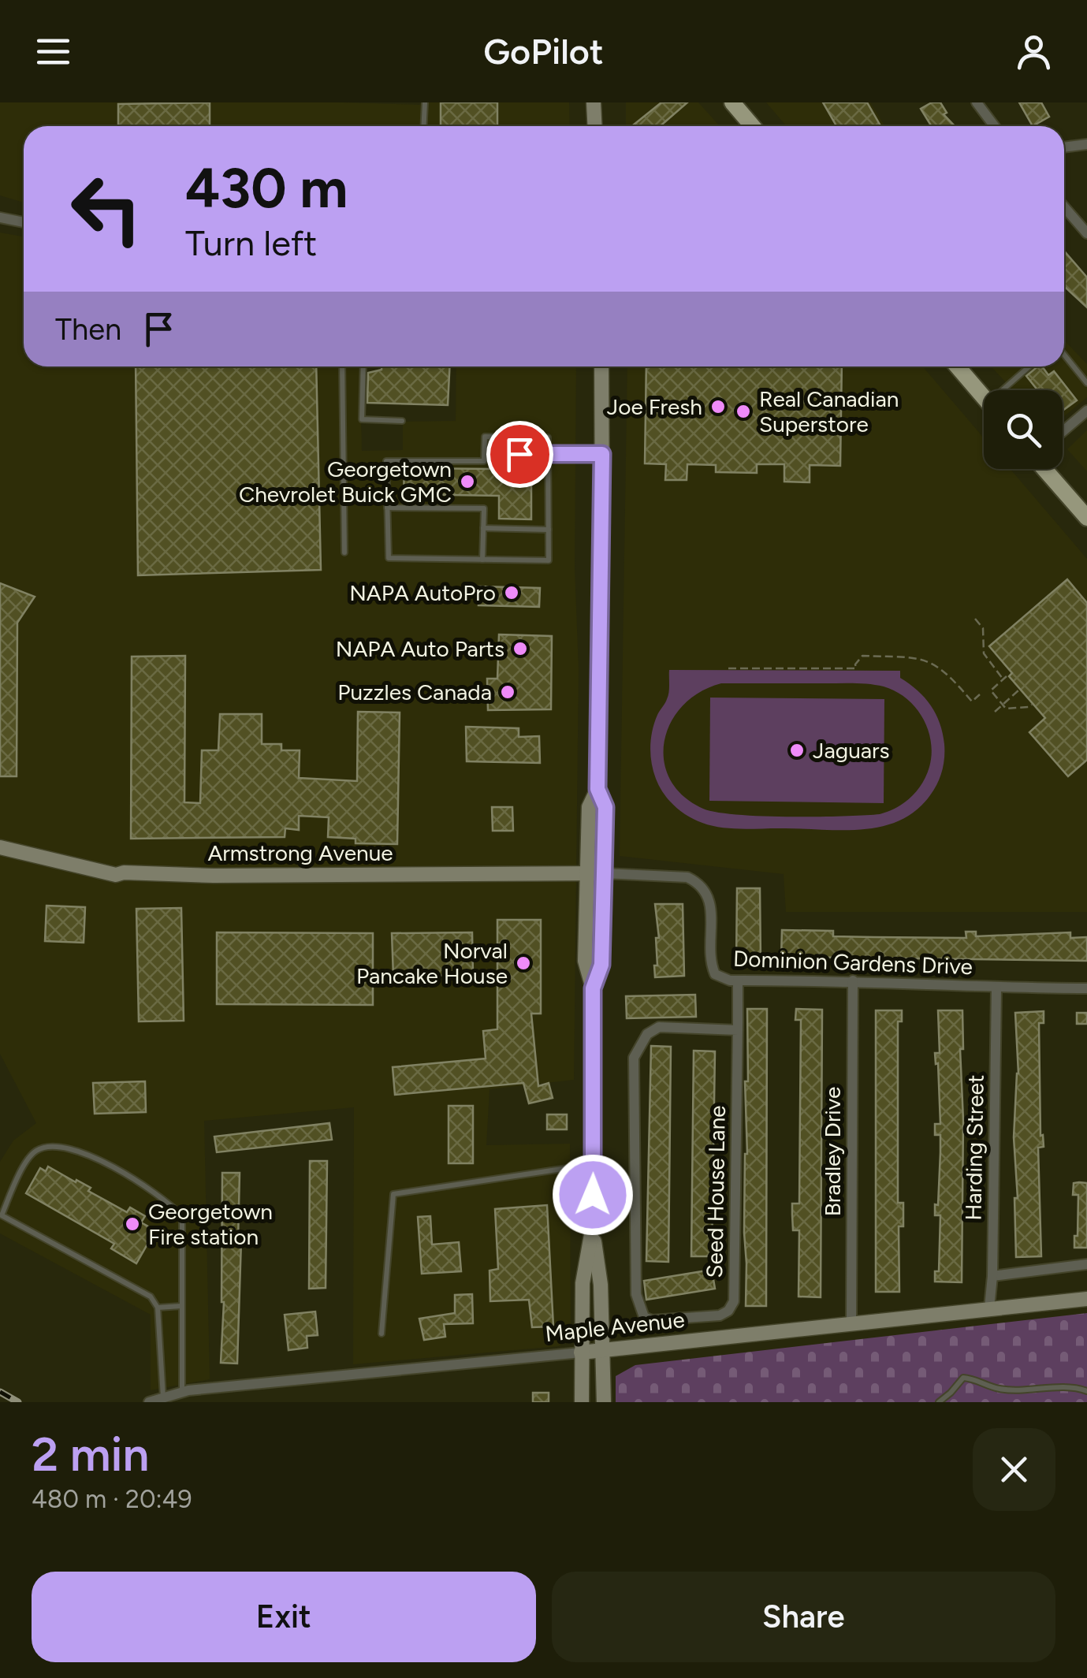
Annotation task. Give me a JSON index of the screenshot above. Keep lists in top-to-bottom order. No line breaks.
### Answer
{"streets":{"main road":["Armstrong Avenue","Maple Avenue"],"street":["Dominion Gardens Drive","Harding Street","Bradley Drive","Seed House Lane"]},"crossings":[["Armstrong Avenue","Dominion Gardens Drive"],["Dominion Gardens Drive","Harding Street"],["Dominion Gardens Drive","Bradley Drive"],["Dominion Gardens Drive","Seed House Lane"],["Harding Street","Maple Avenue"],["Bradley Drive","Maple Avenue"]],"places":["Joe Fresh","Real Canadian Superstore","Georgetown Chevrolet Buick GMC","NAPA AutoPro","NAPA Auto Parts","Puzzles Canada","Jaguars","Norval Pancake House","Georgetown Fire station"],"page":{"header":"GoPilot","turn":["430 m","Turn left"],"then":"Then","heading":["2 min","480 m · 20:49"],"buttons":["Exit","Share"]}}
